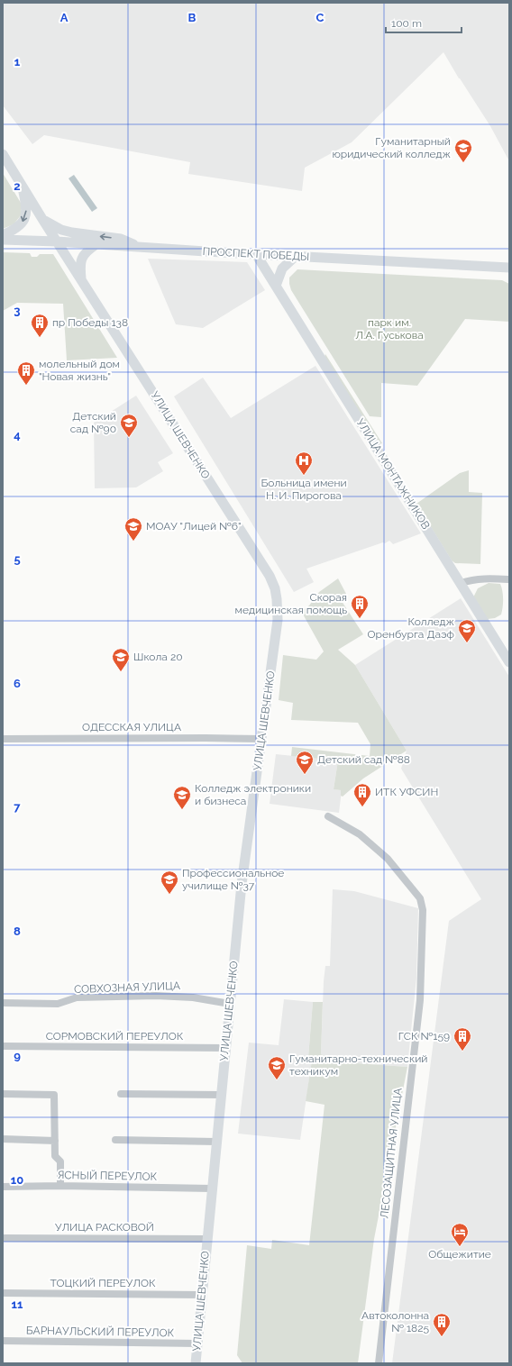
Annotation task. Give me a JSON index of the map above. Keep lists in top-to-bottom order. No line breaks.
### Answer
{"streets":{"main road":["ПРОСПЕКТ ПОБЕДЫ","УЛИЦА ШЕВЧЕНКО","УЛИЦА МОНТАЖНИКОВ"],"street":["ОДЕССКАЯ УЛИЦА","СОВХОЗНАЯ УЛИЦА","СОРМОВСКИЙ ПЕРЕУЛОК","ЛЕСОЗАЩИТНАЯ УЛИЦА","ЯСНЫЙ ПЕРЕУЛОК","УЛИЦА РАСКОВОЙ","ТОЦКИЙ ПЕРЕУЛОК","БАРНАУЛЬСКИЙ ПЕРЕУЛОК"]},"crossings":[["ПРОСПЕКТ ПОБЕДЫ","УЛИЦА ШЕВЧЕНКО"],["ПРОСПЕКТ ПОБЕДЫ","УЛИЦА МОНТАЖНИКОВ"],["УЛИЦА ШЕВЧЕНКО","ОДЕССКАЯ УЛИЦА"],["УЛИЦА ШЕВЧЕНКО","СОВХОЗНАЯ УЛИЦА"],["УЛИЦА ШЕВЧЕНКО","СОРМОВСКИЙ ПЕРЕУЛОК"],["УЛИЦА ШЕВЧЕНКО","ЯСНЫЙ ПЕРЕУЛОК"],["УЛИЦА ШЕВЧЕНКО","УЛИЦА РАСКОВОЙ"],["УЛИЦА ШЕВЧЕНКО","ТОЦКИЙ ПЕРЕУЛОК"],["УЛИЦА ШЕВЧЕНКО","БАРНАУЛЬСКИЙ ПЕРЕУЛОК"]],"parks":["парк им. Л.А. Гуськова"],"places":{"school or university":["Гуманитарный юридический колледж","Детский сад №90","МОАУ \"Лицей №6\"","Колледж Оренбурга Даэф","Школа 20","Детский сад №88","Колледж электроники и бизнеса","Профессиональное училище №37","Гуманитарно-технический техникум"],"building":["пр Победы 138","молельный дом \"Новая жизнь\"","Скорая медицинская помощь","ИТК УФСИН","ГСК №159","Автоколонна № 1825"],"hospital":["Больница имени Н. И. Пирогова"],"hotel":["Общежитие"]},"scale_bar":"100 m","grid":{"columns":["A","B","C"],"rows":["1","2","3","4","5","6","7","8","9","10","11"]}}
